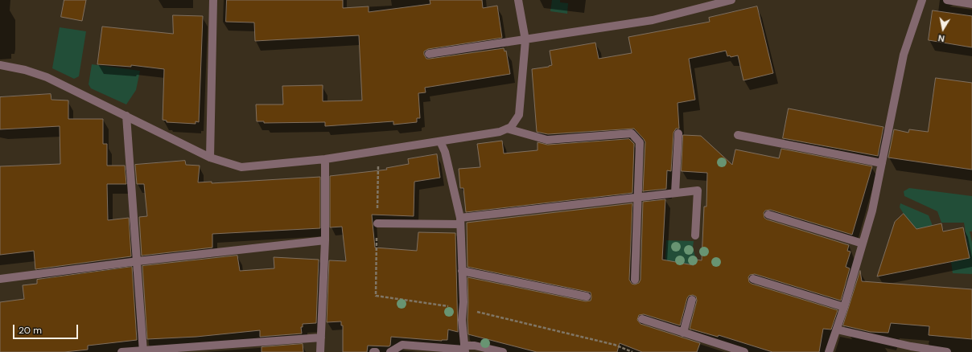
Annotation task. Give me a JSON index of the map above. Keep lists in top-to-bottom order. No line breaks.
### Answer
{"scale_bar":"20 m","north":"bottom"}
